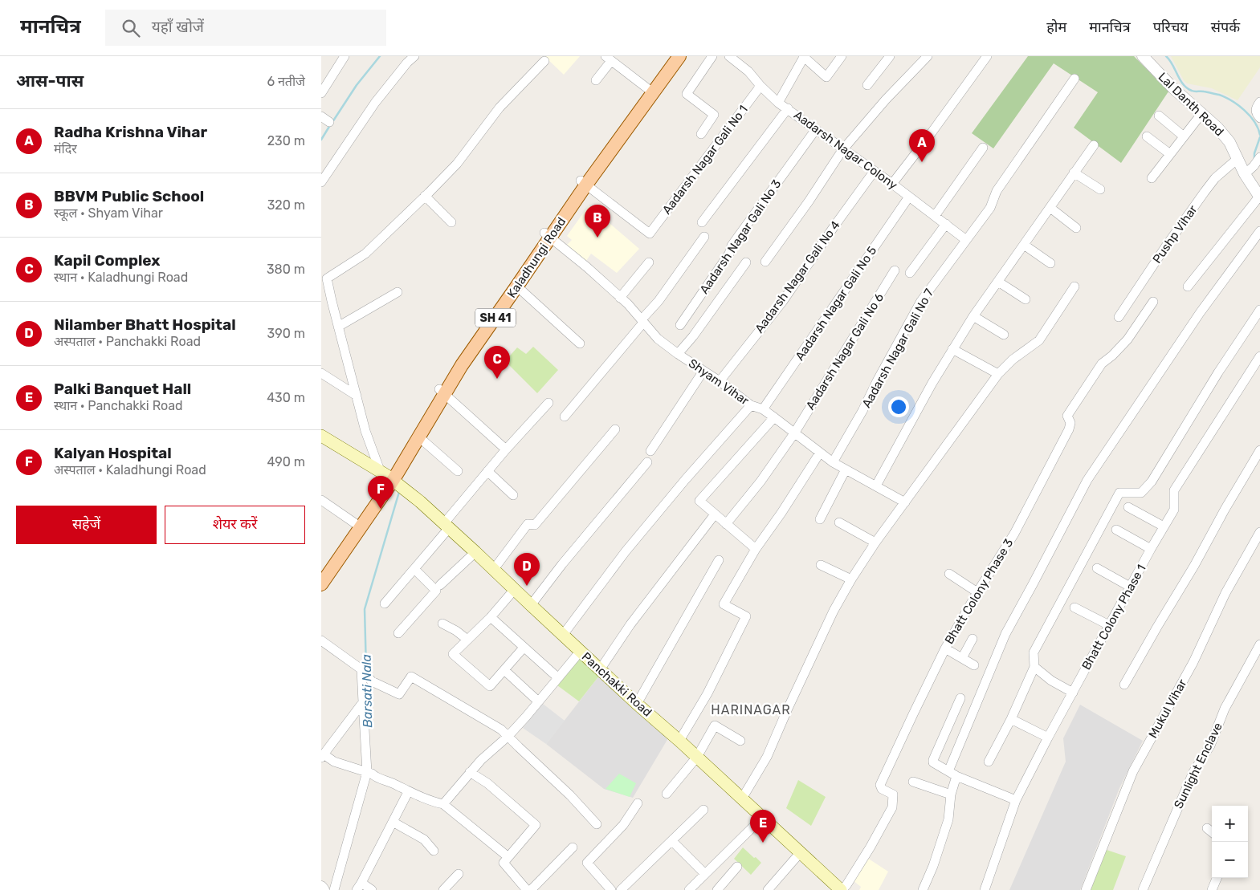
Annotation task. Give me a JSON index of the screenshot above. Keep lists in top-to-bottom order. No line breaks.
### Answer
{"streets":{"main road":["Kaladhungi Road","SH 41","Panchakki Road"],"street":["Lal Danth Road","Aadarsh Nagar Colony","Aadarsh Nagar Gali No 1","Pushp Vihar","Aadarsh Nagar Gali No 3","Aadarsh Nagar Gali No 4","Aadarsh Nagar Gali No 5","Aadarsh Nagar Gali No 7","Aadarsh Nagar Gali No 6","Shyam Vihar","Bhatt Colony Phase 3","Bhatt Colony Phase 1","Mukul Vihar","Sunlight Enclave"]},"crossings":[["Lal Danth Road","Pushp Vihar"],["Aadarsh Nagar Colony","Aadarsh Nagar Gali No 1"],["Aadarsh Nagar Colony","Aadarsh Nagar Gali No 3"],["Aadarsh Nagar Colony","Aadarsh Nagar Gali No 4"],["Aadarsh Nagar Colony","Aadarsh Nagar Gali No 5"],["Aadarsh Nagar Colony","Aadarsh Nagar Gali No 7"],["Aadarsh Nagar Gali No 1","Kaladhungi Road"],["Kaladhungi Road","Shyam Vihar"],["Kaladhungi Road","Panchakki Road"],["Aadarsh Nagar Gali No 4","Shyam Vihar"],["Aadarsh Nagar Gali No 5","Shyam Vihar"],["Aadarsh Nagar Gali No 7","Shyam Vihar"],["Aadarsh Nagar Gali No 6","Shyam Vihar"],["Bhatt Colony Phase 3","Panchakki Road"]],"districts":["HARINAGAR"],"water":["Barsati Nala"],"page":{"header":"मानचित्र","search":"यहाँ खोजें","nav":["होम","मानचित्र","परिचय","संपर्क"],"heading":["आस-पास","6 नतीजे"],"list":[{"mark":"A","name":"Radha Krishna Vihar","note":"मंदिर","value":"230 m"},{"mark":"B","name":"BBVM Public School","note":"स्कूल · Shyam Vihar","value":"320 m"},{"mark":"C","name":"Kapil Complex","note":"स्थान · Kaladhungi Road","value":"380 m"},{"mark":"D","name":"Nilamber Bhatt Hospital","note":"अस्पताल · Panchakki Road","value":"390 m"},{"mark":"E","name":"Palki Banquet Hall","note":"स्थान · Panchakki Road","value":"430 m"},{"mark":"F","name":"Kalyan Hospital","note":"अस्पताल · Kaladhungi Road","value":"490 m"}],"pins":["A","B","C","F","D","E"],"buttons":["सहेजें","शेयर करें"],"map_buttons":["+","−"]}}
